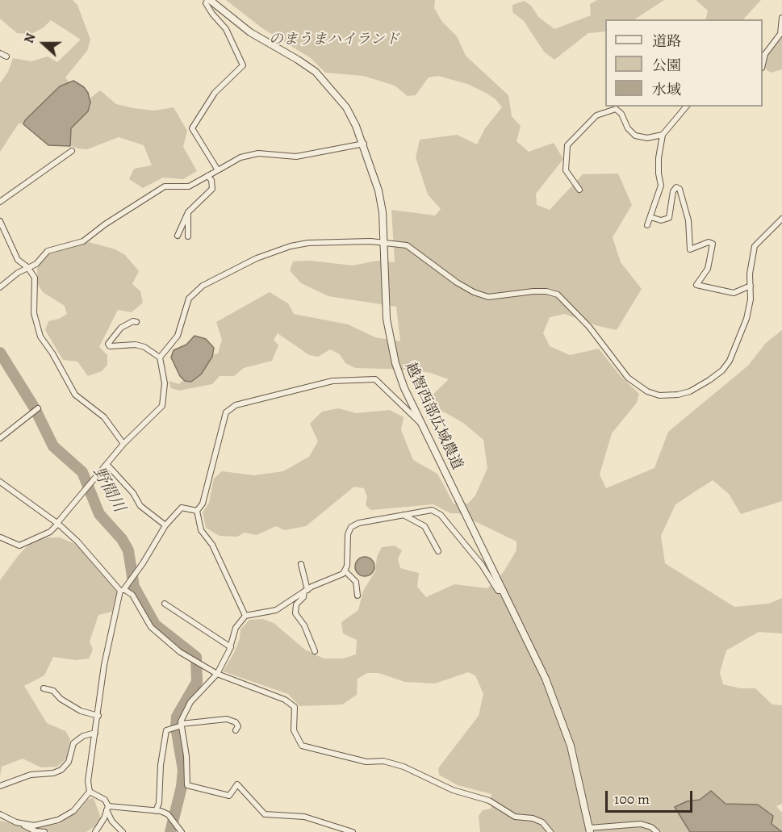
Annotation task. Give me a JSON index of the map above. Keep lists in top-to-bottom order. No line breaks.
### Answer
{"streets":{"street":["越智西部広域農道"]},"water":["野間川"],"parks":["のまうまハイランド"],"legend":["道路","公園","水域"],"scale_bar":"100 m","north":"left"}
